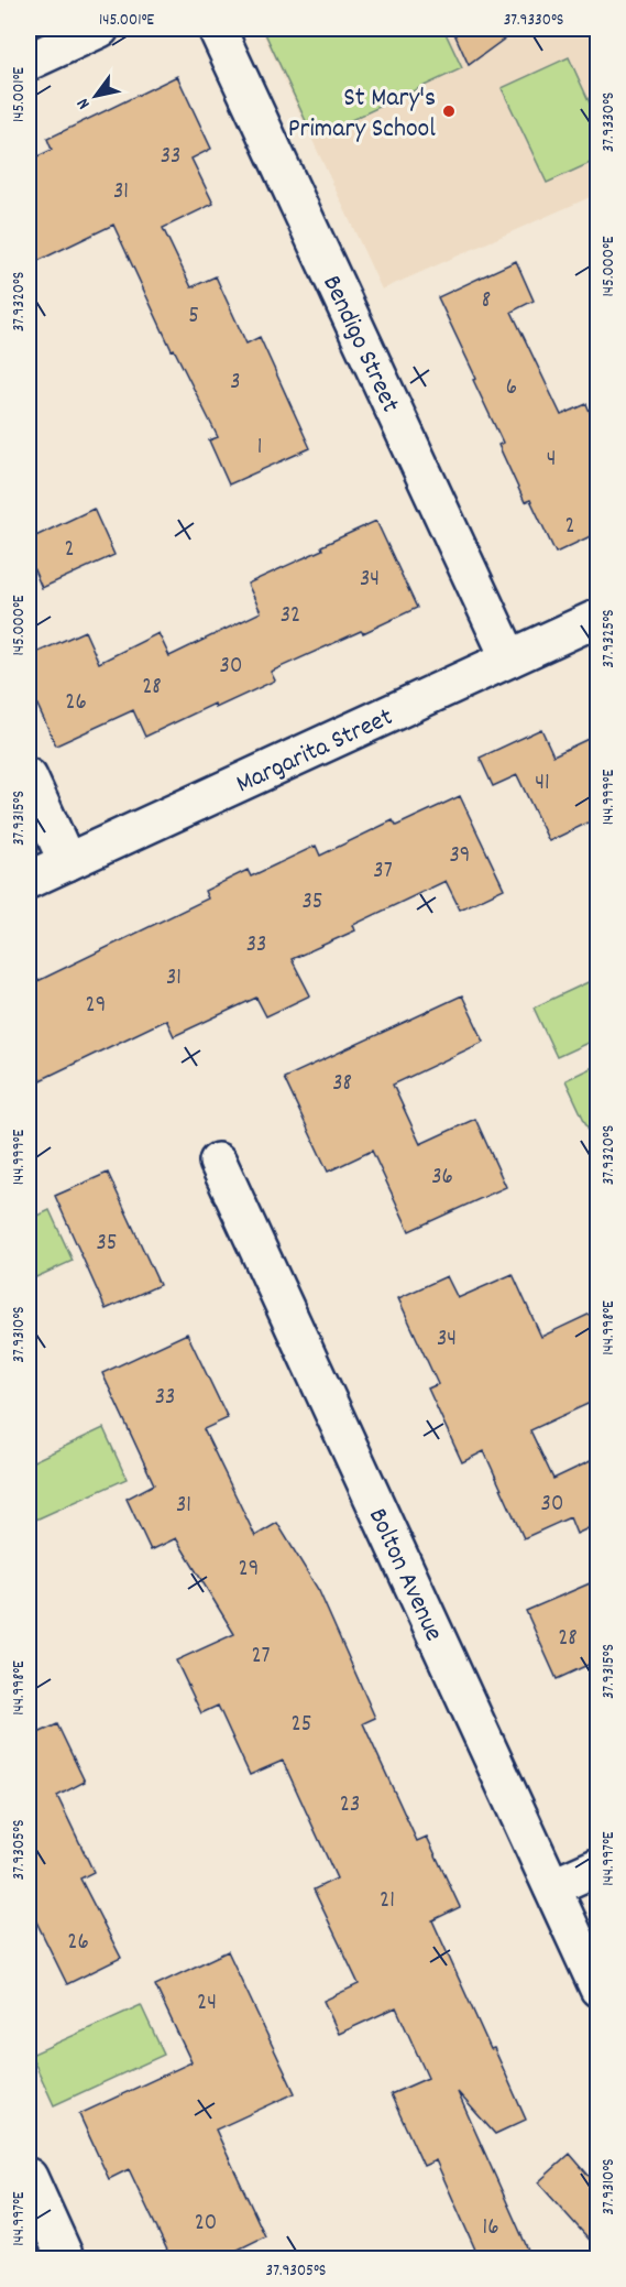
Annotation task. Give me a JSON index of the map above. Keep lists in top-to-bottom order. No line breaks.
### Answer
{"streets":{"street":["Bendigo Street","Margarita Street","Bolton Avenue"]},"crossings":[["Bendigo Street","Margarita Street"]],"places":["St Mary's Primary School"],"house_numbers":["33","31","8","5","3","6","1","4","2","2","34","32","30","28","26","41","39","37","35","33","31","29","38","36","35","34","33","30","31","29","28","27","25","23","21","26","24","20","16"],"north":"bottom left","coordinates":["145.001°E","37.9330°S","145.000°E","37.9320°S","37.9325°S","144.999°E","37.9315°S","144.998°E","37.9310°S","37.9305°S","144.997°E"]}
